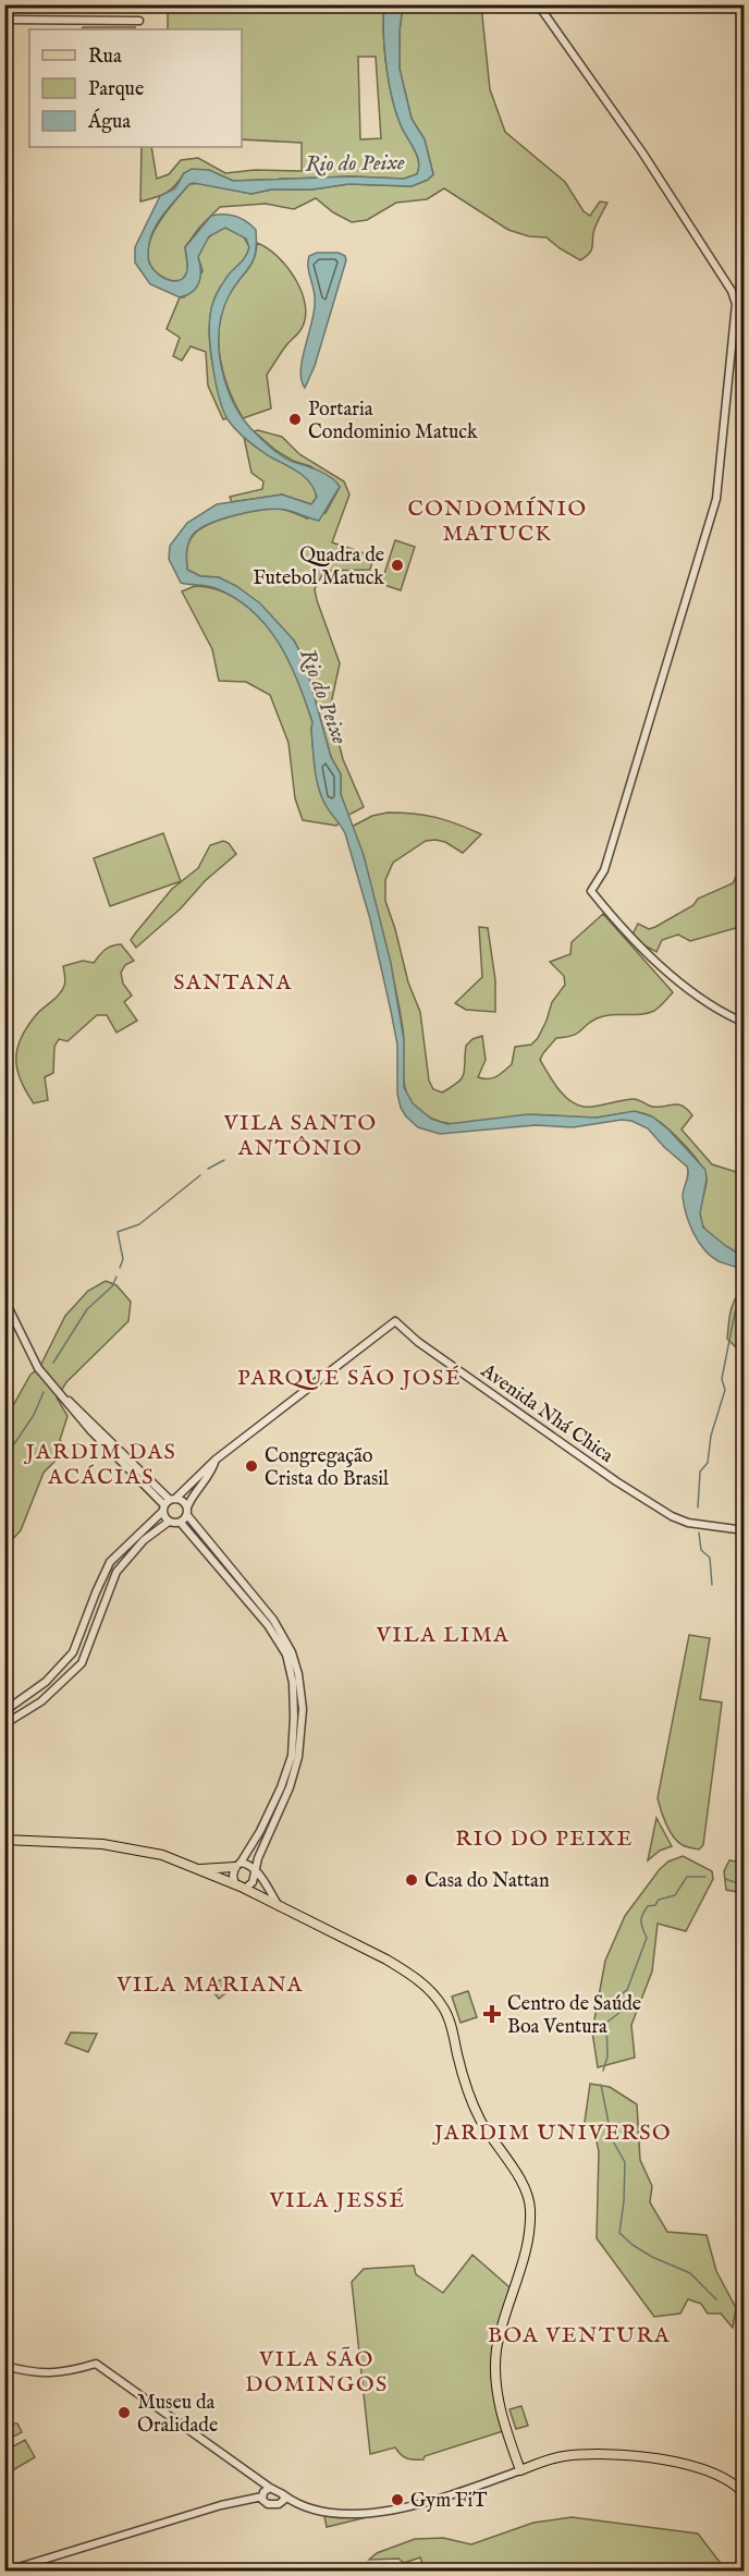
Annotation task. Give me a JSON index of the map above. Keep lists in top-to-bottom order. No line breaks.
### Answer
{"streets":{"street":["Avenida Nhá Chica"]},"districts":["CONDOMÍNIO MATUCK","SANTANA","VILA SANTO ANTÔNIO","PARQUE SÃO JOSÉ","JARDIM DAS ACÁCIAS","VILA LIMA","RIO DO PEIXE","VILA MARIANA","JARDIM UNIVERSO","VILA JESSÉ","BOA VENTURA","VILA SÃO DOMINGOS"],"water":["Rio do Peixe"],"places":{"other":["Portaria Condominio Matuck","Quadra de Futebol Matuck","Congregação Crista do Brasil","Casa do Nattan","Museu da Oralidade","Gym FiT"],"health":["Centro de Saúde Boa Ventura"]},"legend":["Rua","Parque","Água"]}
